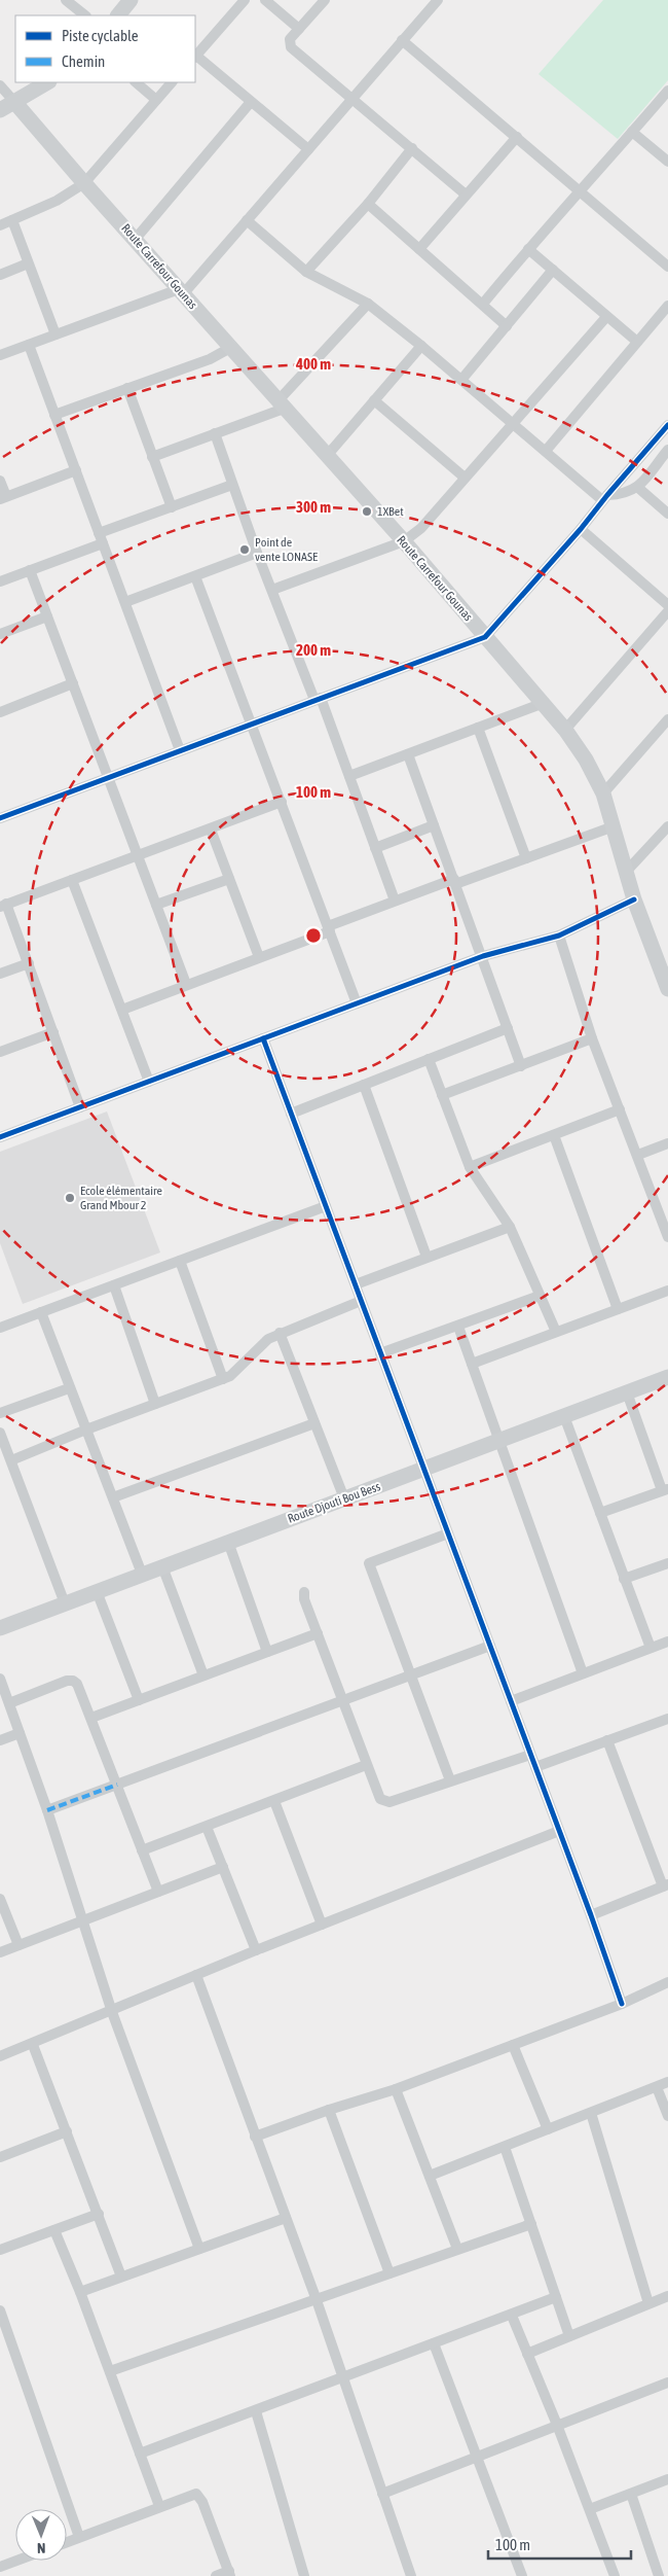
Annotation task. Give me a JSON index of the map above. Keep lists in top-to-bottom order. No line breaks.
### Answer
{"streets":{"main road":["Route Carrefour Gounas","Route Djouti Bou Bess"]},"places":["1XBet","Point de vente LONASE","Ecole élémentaire Grand Mbour 2"],"legend":["Piste cyclable","Chemin"],"scale_bar":"100 m","north":"bottom","rings":["400 m","300 m","200 m","100 m"]}
